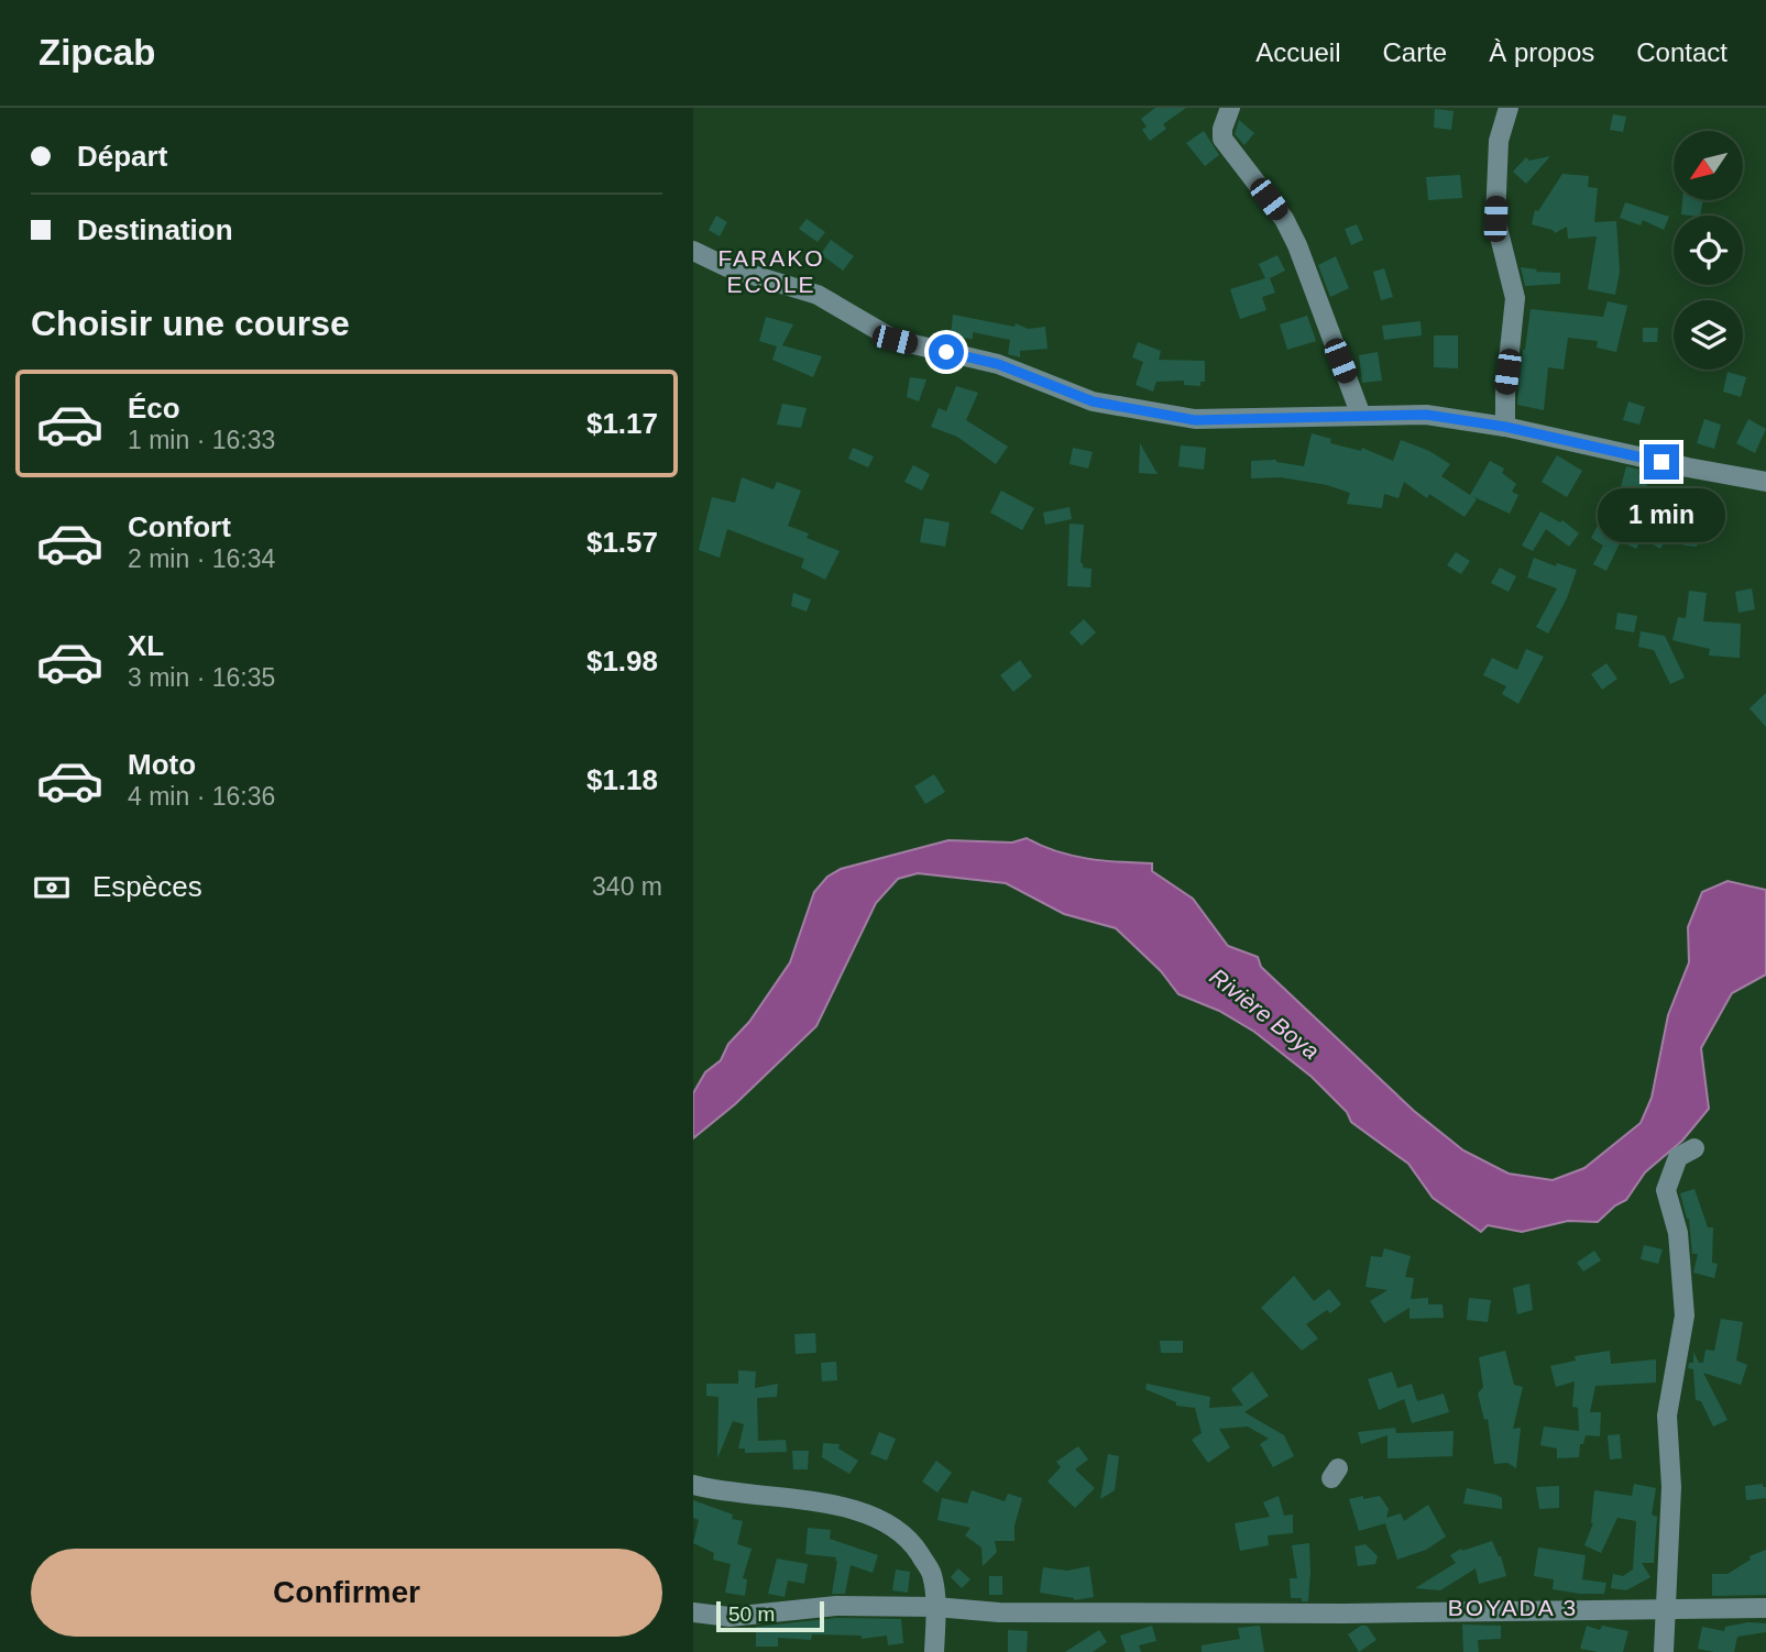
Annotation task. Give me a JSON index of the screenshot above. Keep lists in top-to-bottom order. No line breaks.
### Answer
{"districts":["FARAKO ECOLE","BOYADA 3"],"water":["Rivière Boya"],"scale_bar":"50 m","north":"bottom left","page":{"header":"Zipcab","nav":["Accueil","Carte","À propos","Contact"],"banner":["Départ","Destination"],"heading":"Choisir une course","list":[{"name":"Éco","note":"1 min · 16:33","value":"$1.17"},{"name":"Confort","note":"2 min · 16:34","value":"$1.57"},{"name":"XL","note":"3 min · 16:35","value":"$1.98"},{"name":"Moto","note":"4 min · 16:36","value":"$1.18"}],"bubble":"1 min","pay":["Espèces","340 m"],"buttons":"Confirmer","scale":"50 m"}}
